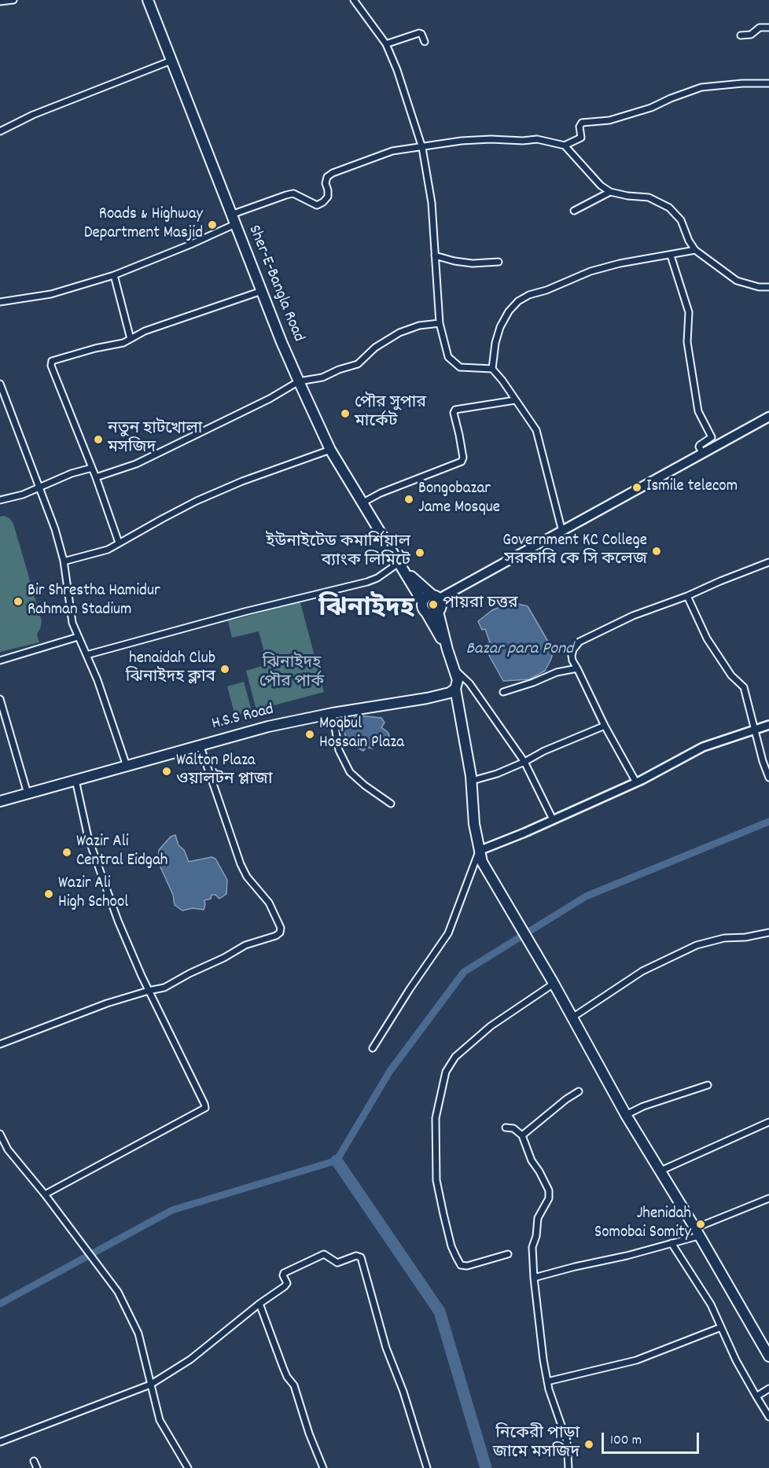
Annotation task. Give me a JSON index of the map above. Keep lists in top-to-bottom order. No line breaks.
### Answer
{"streets":{"highway":["Sher-E-Bangla Road","H.S.S Road"]},"districts":["ঝিনাইদহ"],"water":["Bazar para Pond"],"parks":["ঝিনাইদহ পৌর পার্ক"],"places":["Roads & Highway Department Masjid","পৌর সুপার মার্কেট","নতুন হাটখোলা মসজিদ","Ismile telecom","Bongobazar Jame Mosque","Government KC College সরকারি কে সি কলেজ","ইউনাইটেড কমার্শিয়াল ব্যাংক লিমিটে","Bir Shrestha Hamidur Rahman Stadium","পায়রা চত্তর","henaidah Club ঝিনাইদহ ক্লাব","Moqbul Hossain Plaza","Walton Plaza ওয়ালটন প্লাজা","Wazir Ali Central Eidgah","Wazir Ali High School","Jhenidah Somobai Somity","নিকেরী পাড়া জামে মসজিদ"],"scale_bar":"100 m"}
